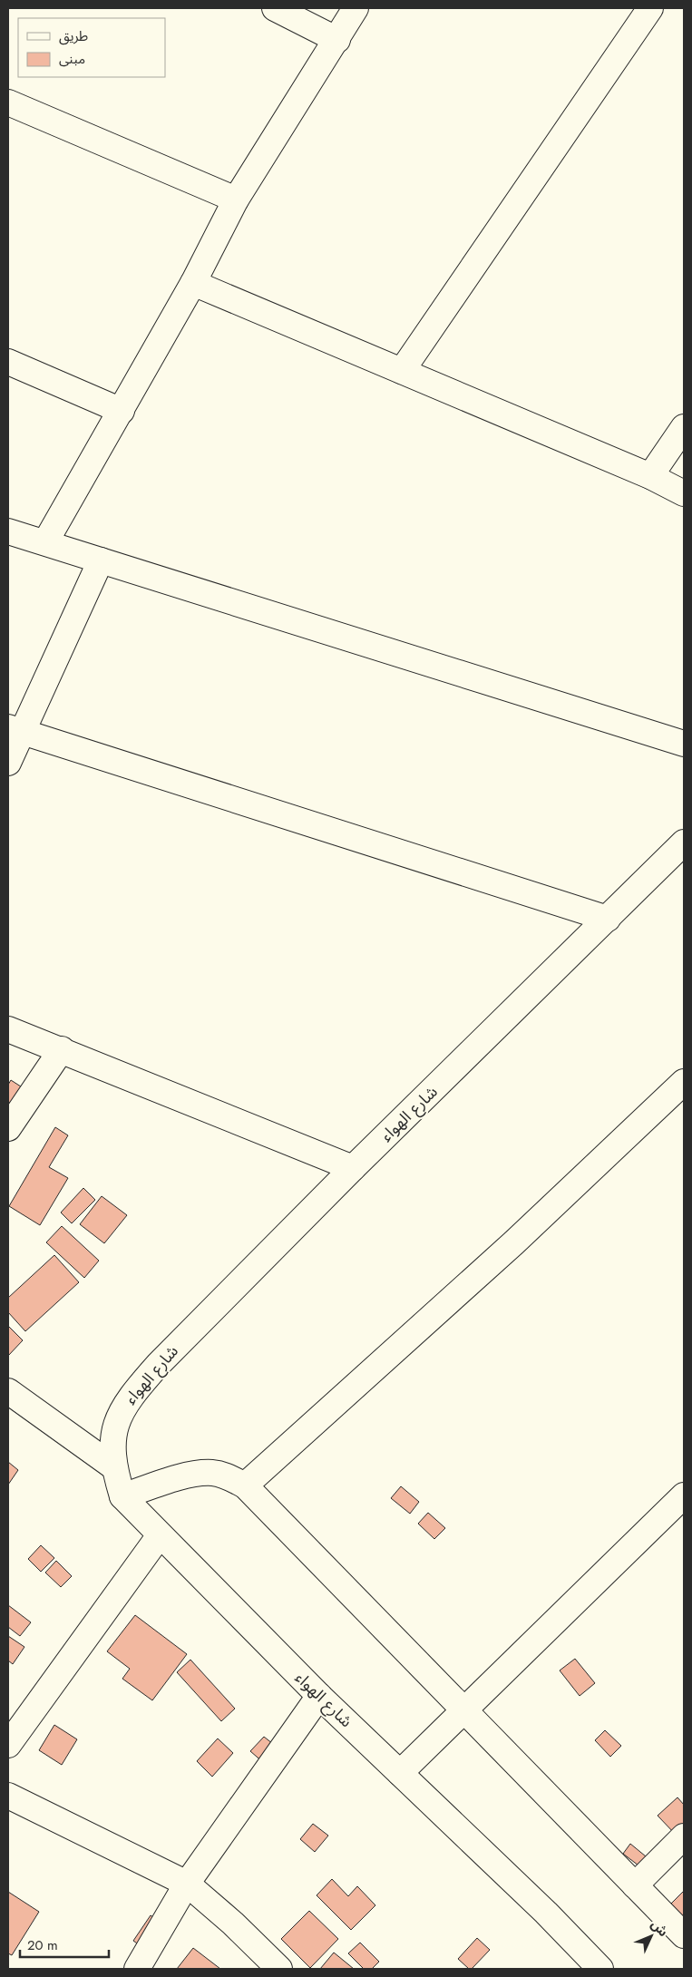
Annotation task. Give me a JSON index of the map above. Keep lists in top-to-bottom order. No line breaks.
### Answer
{"streets":{"street":["شارع الهواء"]},"legend":["طريق","مبنى"],"scale_bar":"20 m","north":"top right"}
